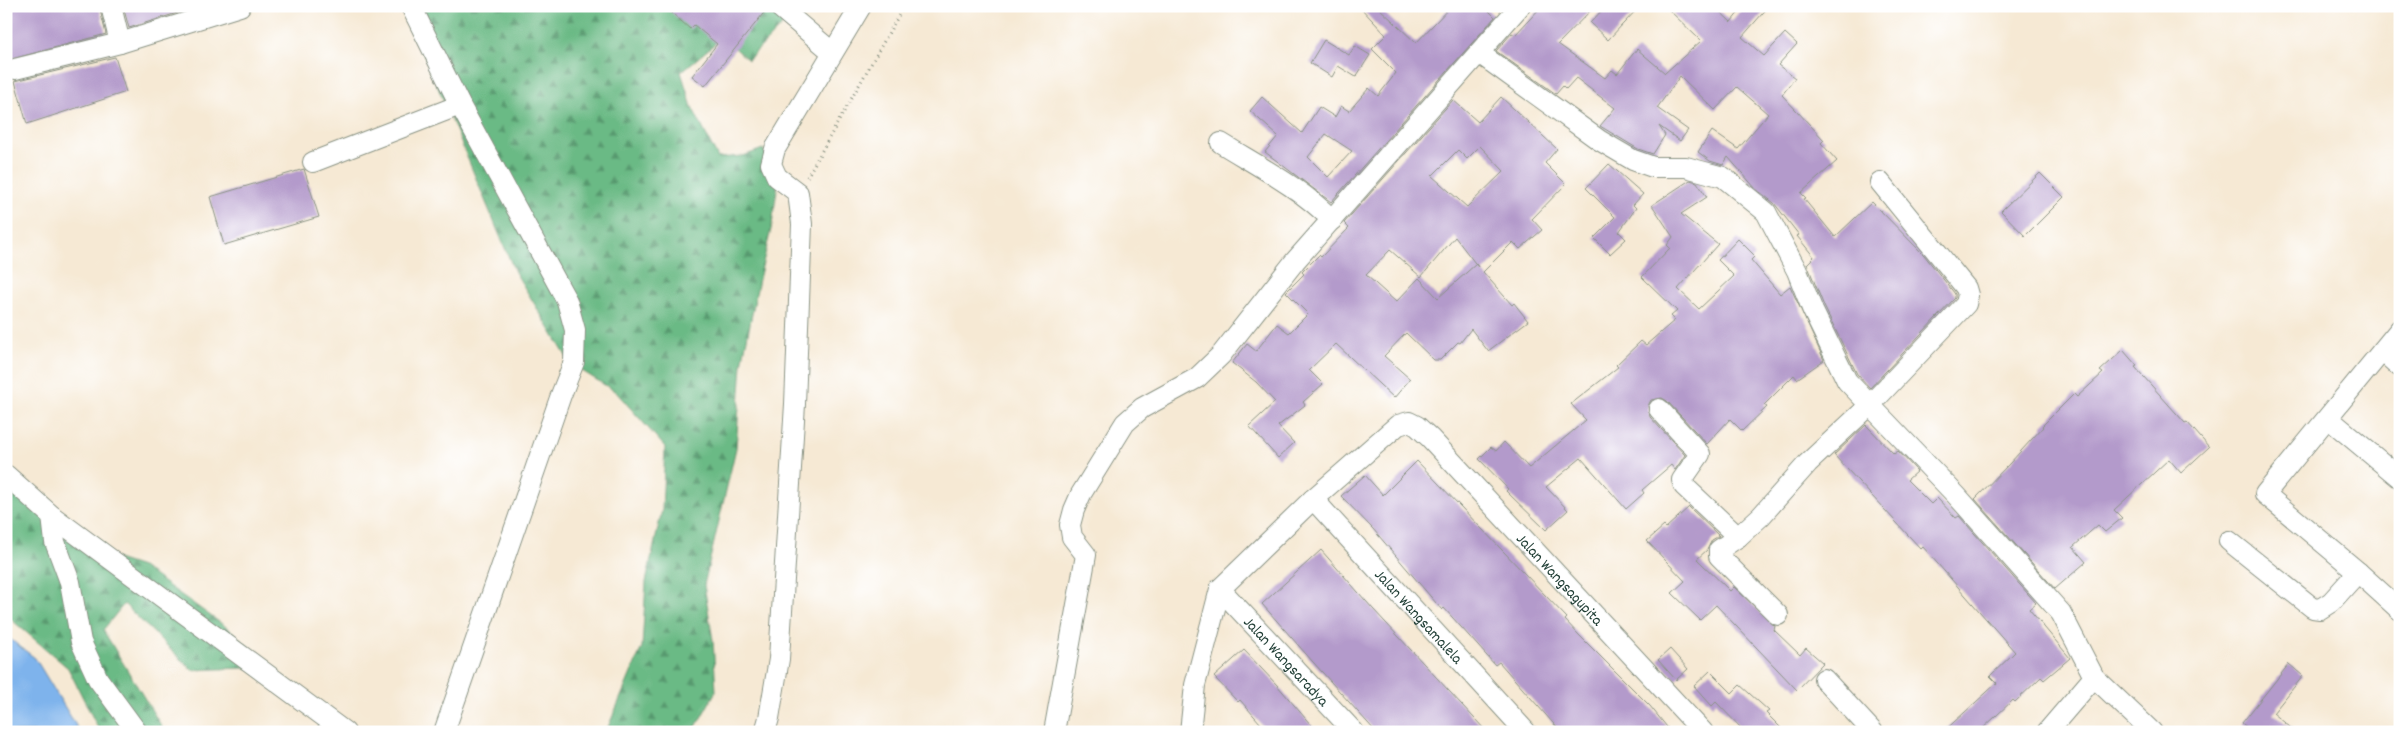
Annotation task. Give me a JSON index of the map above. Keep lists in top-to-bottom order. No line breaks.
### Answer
{"streets":{"street":["Jalan Wangsagupita","Jalan Wangsamalela","Jalan Wangsaradya"]},"crossings":[["Jalan Wangsagupita","Jalan Wangsamalela"]]}
